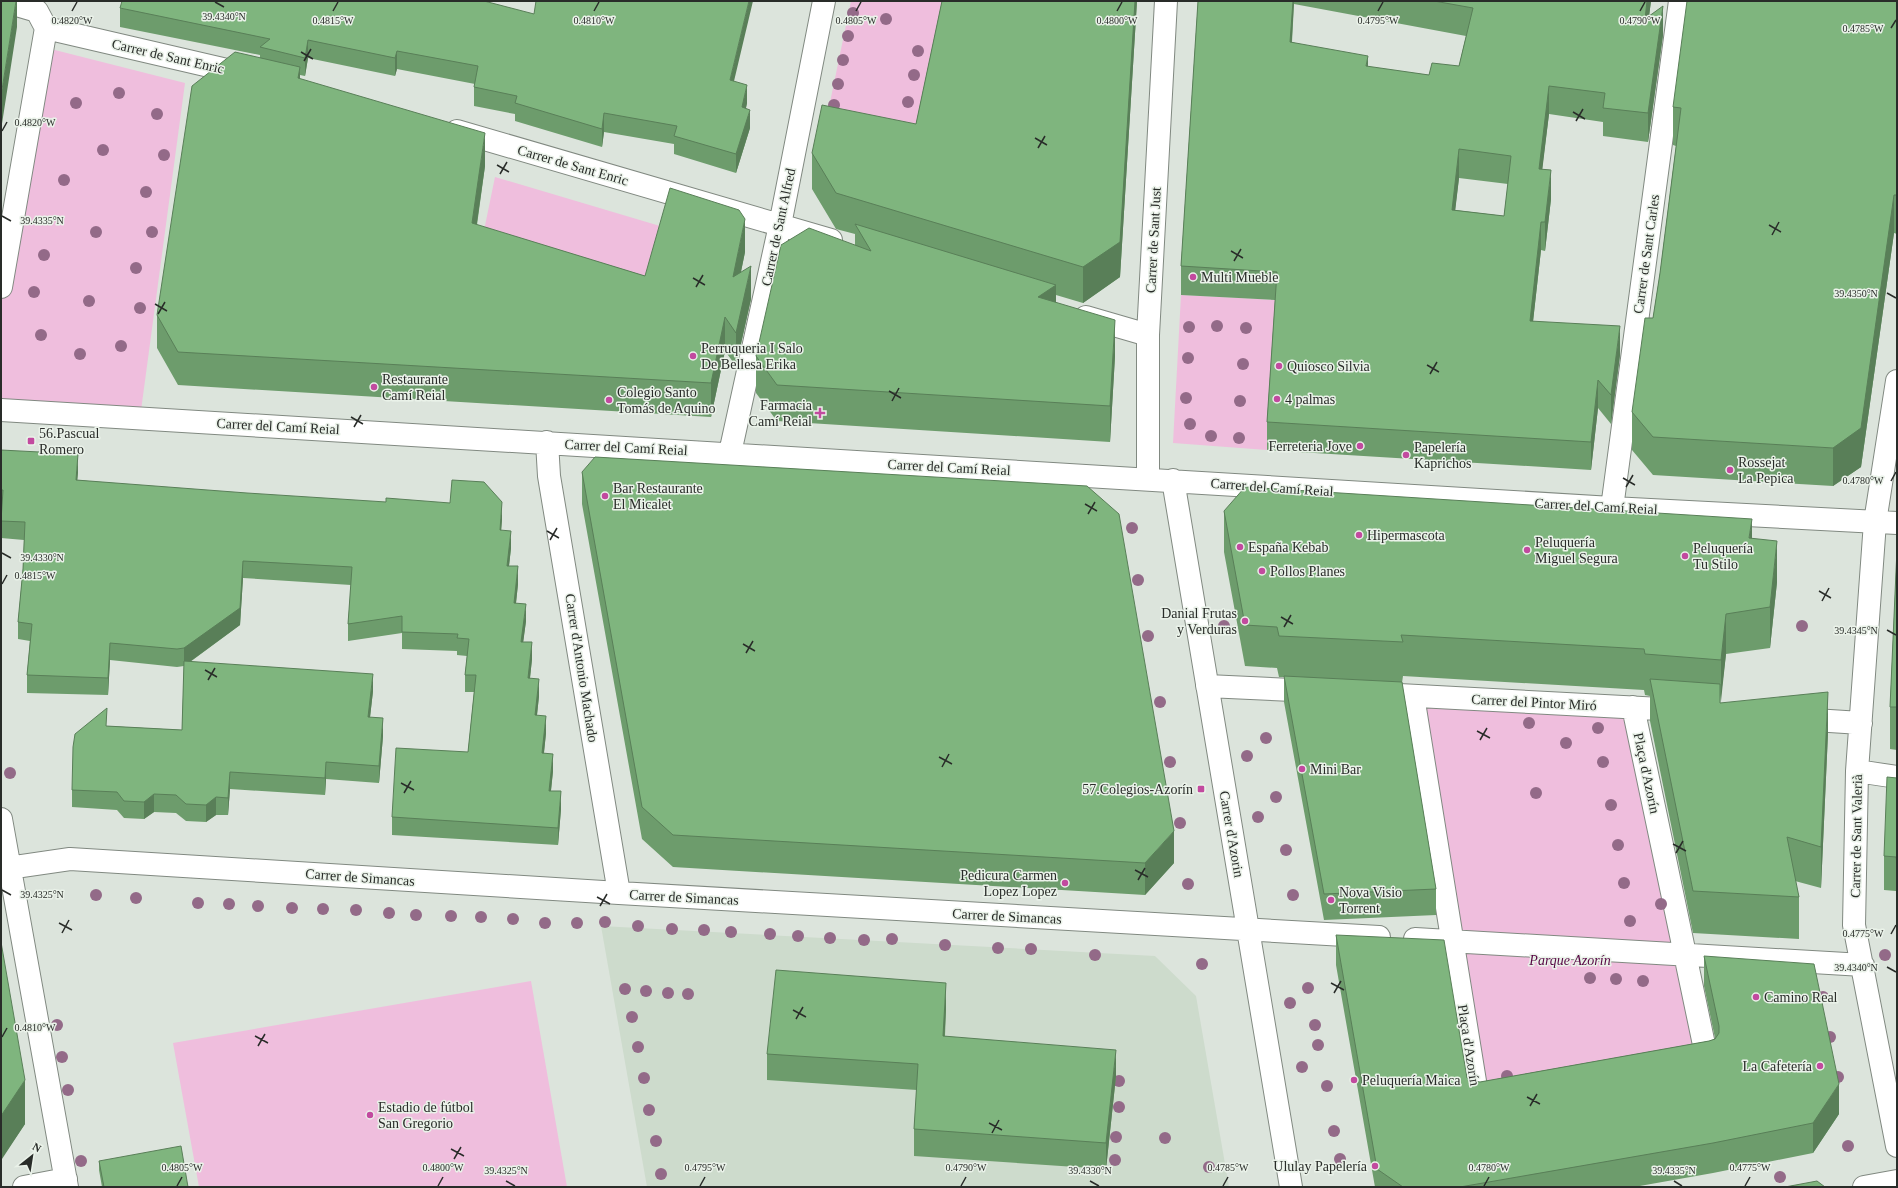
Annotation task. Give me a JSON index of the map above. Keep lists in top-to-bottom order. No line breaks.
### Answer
{"streets":{"street":["Carrer de Sant Enric","Carrer de Sant Alfred","Carrer de Sant Just","Carrer de Sant Carles","Carrer del Camí Reial","Carrer d'Antonio Machado","Carrer del Pintor Miró","Plaça d'Azorín","Carrer d'Azorin","Carrer de Sant Valerià","Carrer de Simancas"]},"crossings":[["Carrer de Sant Enric","Carrer de Sant Alfred"],["Carrer de Sant Alfred","Carrer del Camí Reial"],["Carrer de Sant Just","Carrer del Camí Reial"],["Carrer de Sant Carles","Carrer del Camí Reial"],["Carrer del Camí Reial","Carrer d'Antonio Machado"],["Carrer del Camí Reial","Carrer d'Azorin"],["Carrer del Camí Reial","Carrer de Sant Valerià"],["Carrer d'Antonio Machado","Carrer de Simancas"],["Carrer del Pintor Miró","Plaça d'Azorín"],["Carrer d'Azorin","Carrer de Simancas"]],"parks":["Parque Azorín"],"places":{"other":["Multi Mueble","Perruqueria I Salo De Bellesa Erika","Quiosco Silvia","Restaurante Camí Reial","4 palmas","Colegio Santo Tomás de Aquino","Ferreteria Jove","Papelería Kaprichos","Rossejat La Pepica","Bar Restaurante El Micalet","Hipermascota","España Kebab","Peluquería Miguel Segura","Peluquería Tu Stilo","Pollos Planes","Danial Frutas y Verduras","Mini Bar","Pedicura Carmen Lopez Lopez","Nova Visio Torrent","Camino Real","La Cafetería","Peluquería Maica","Estadio de fútbol San Gregorio","Ululay Papelería"],"health":["Farmacia Camí Reial"],"transit":["56.Pascual Romero","57.Colegios-Azorín"]},"north":"top right","coordinates":["39.4340°N","0.4815°W","0.4805°W","0.4795°W","0.4820°W","0.4810°W","0.4800°W","0.4790°W","0.4785°W","39.4335°N","39.4350°N","0.4780°W","39.4330°N","39.4345°N","39.4325°N","0.4775°W"]}
